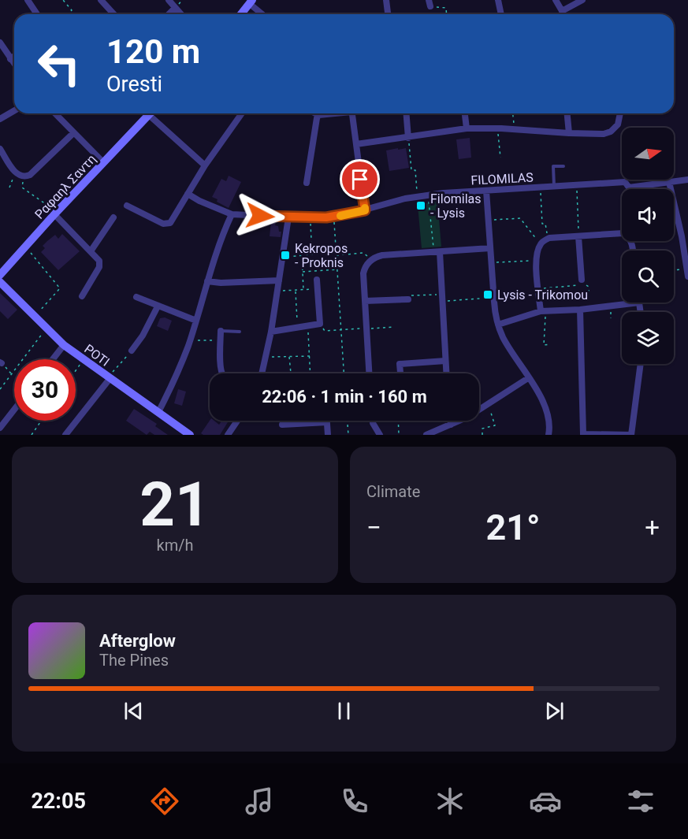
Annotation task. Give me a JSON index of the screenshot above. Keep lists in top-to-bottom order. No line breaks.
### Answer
{"streets":{"street":["FILOMILAS","Ραφαηλ Σαντη","POTI"]},"places":{"transit":["Filomilas - Lysis","Kekropos - Proknis","Lysis - Trikomou"]},"north":"right","page":{"turn":["120 m","Oresti"],"limit":"30","trip":"22:06 · 1 min · 160 m","tile":[["21","km/h"],"Climate"],"heat":["−","21°","+"],"song":["Afterglow","The Pines"],"tabs":"22:05"}}
